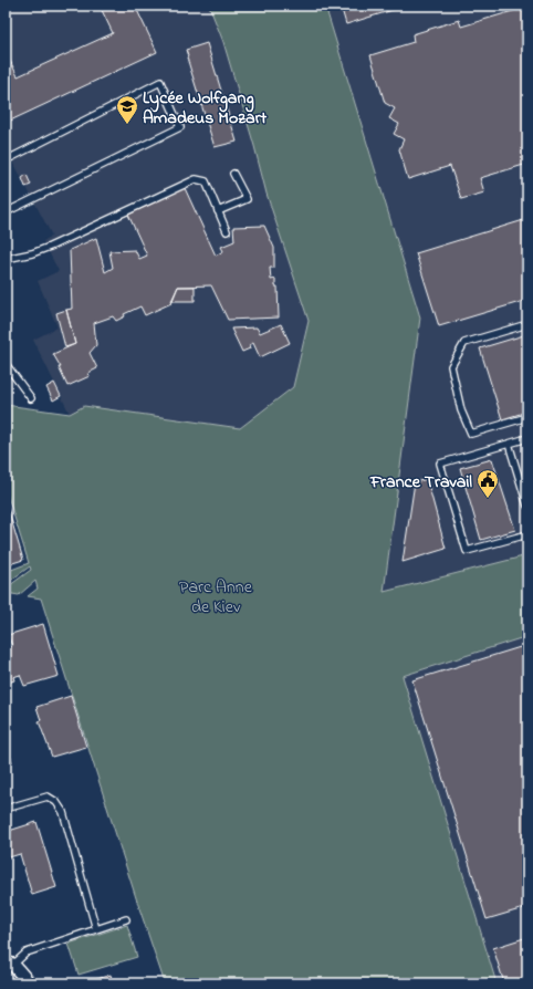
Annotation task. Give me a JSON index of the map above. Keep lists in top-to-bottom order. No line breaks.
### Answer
{"parks":["Parc Anne de Kiev"],"places":{"school or university":["Lycée Wolfgang Amadeus Mozart"],"public building":["France Travail"]}}
